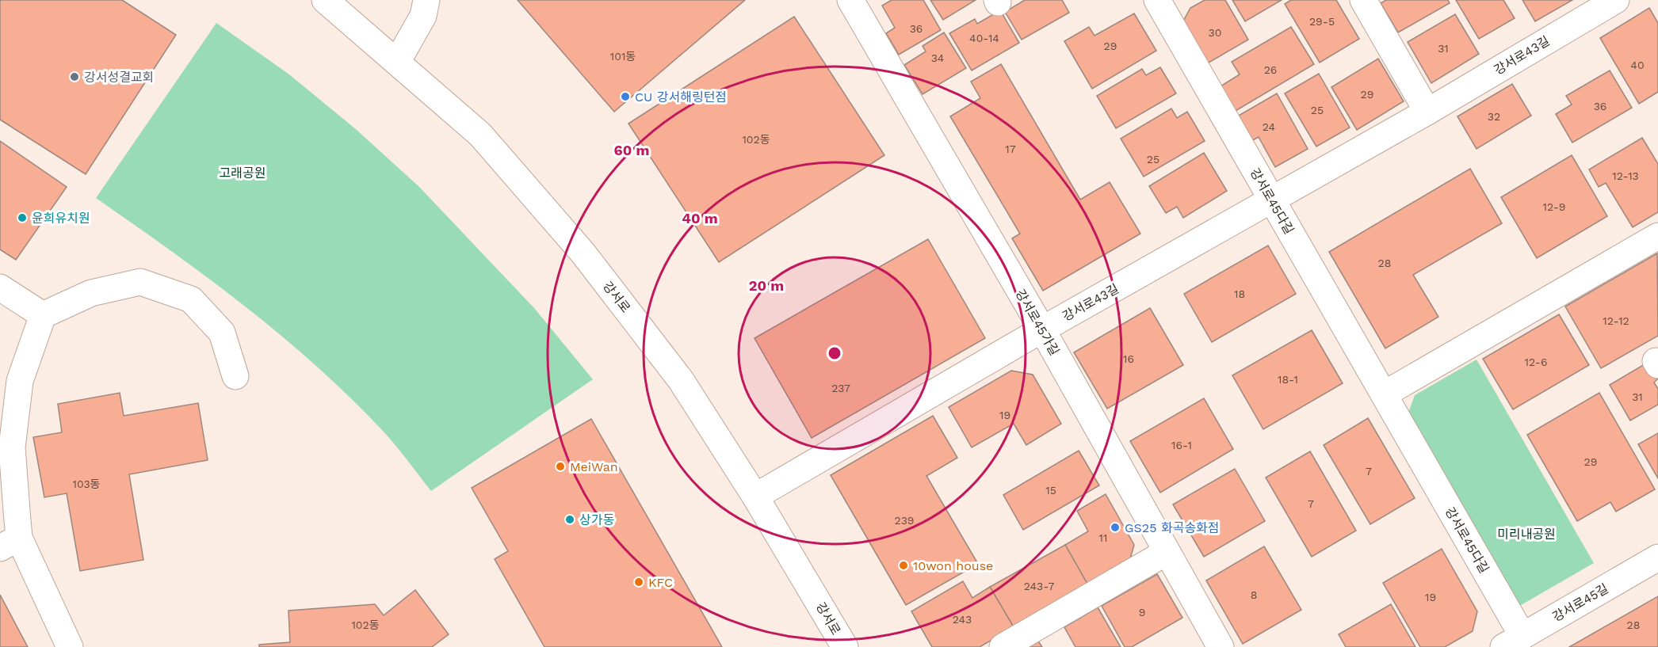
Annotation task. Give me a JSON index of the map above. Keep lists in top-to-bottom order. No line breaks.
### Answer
{"streets":{"street":["강서로43길","강서로45다길","강서로","강서로45가길","강서로45길"]},"crossings":[["강서로43길","강서로45다길"],["강서로43길","강서로"],["강서로43길","강서로45가길"],["강서로45다길","강서로45길"]],"parks":["고래공원","미리내공원"],"places":["강서성결교회","CU 강서해링턴점","윤희유치원","MeiWan","상가동","GS25 화곡송화점","10won house","KFC"],"house_numbers":["29-5","36","30","40-14","29","31","101동","34","40","26","29","36","25","32","24","102동","17","25","12-13","12-9","28","18","12-12","16","12-6","18-1","237","31","19","16-1","29","7","103동","15","7","239","11","243-7","8","19","9","243","102동","28"],"rings":["60 m","40 m","20 m"]}
